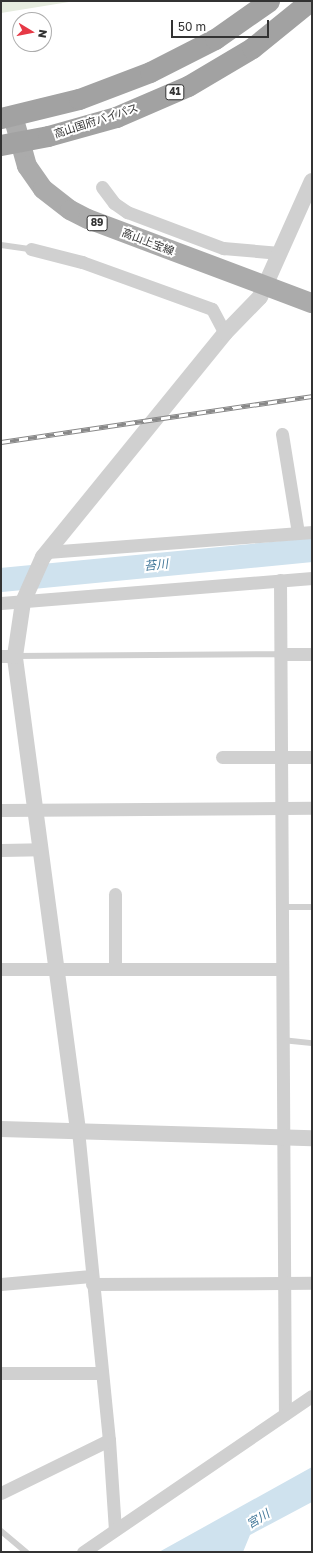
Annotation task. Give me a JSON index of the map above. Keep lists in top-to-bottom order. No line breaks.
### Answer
{"streets":{"highway":["41","高山国府バイパス"],"main road":["89","高山上宝線"]},"crossings":[["高山国府バイパス","高山上宝線"]],"water":["苔川","宮川"],"scale_bar":"50 m","north":"right"}
